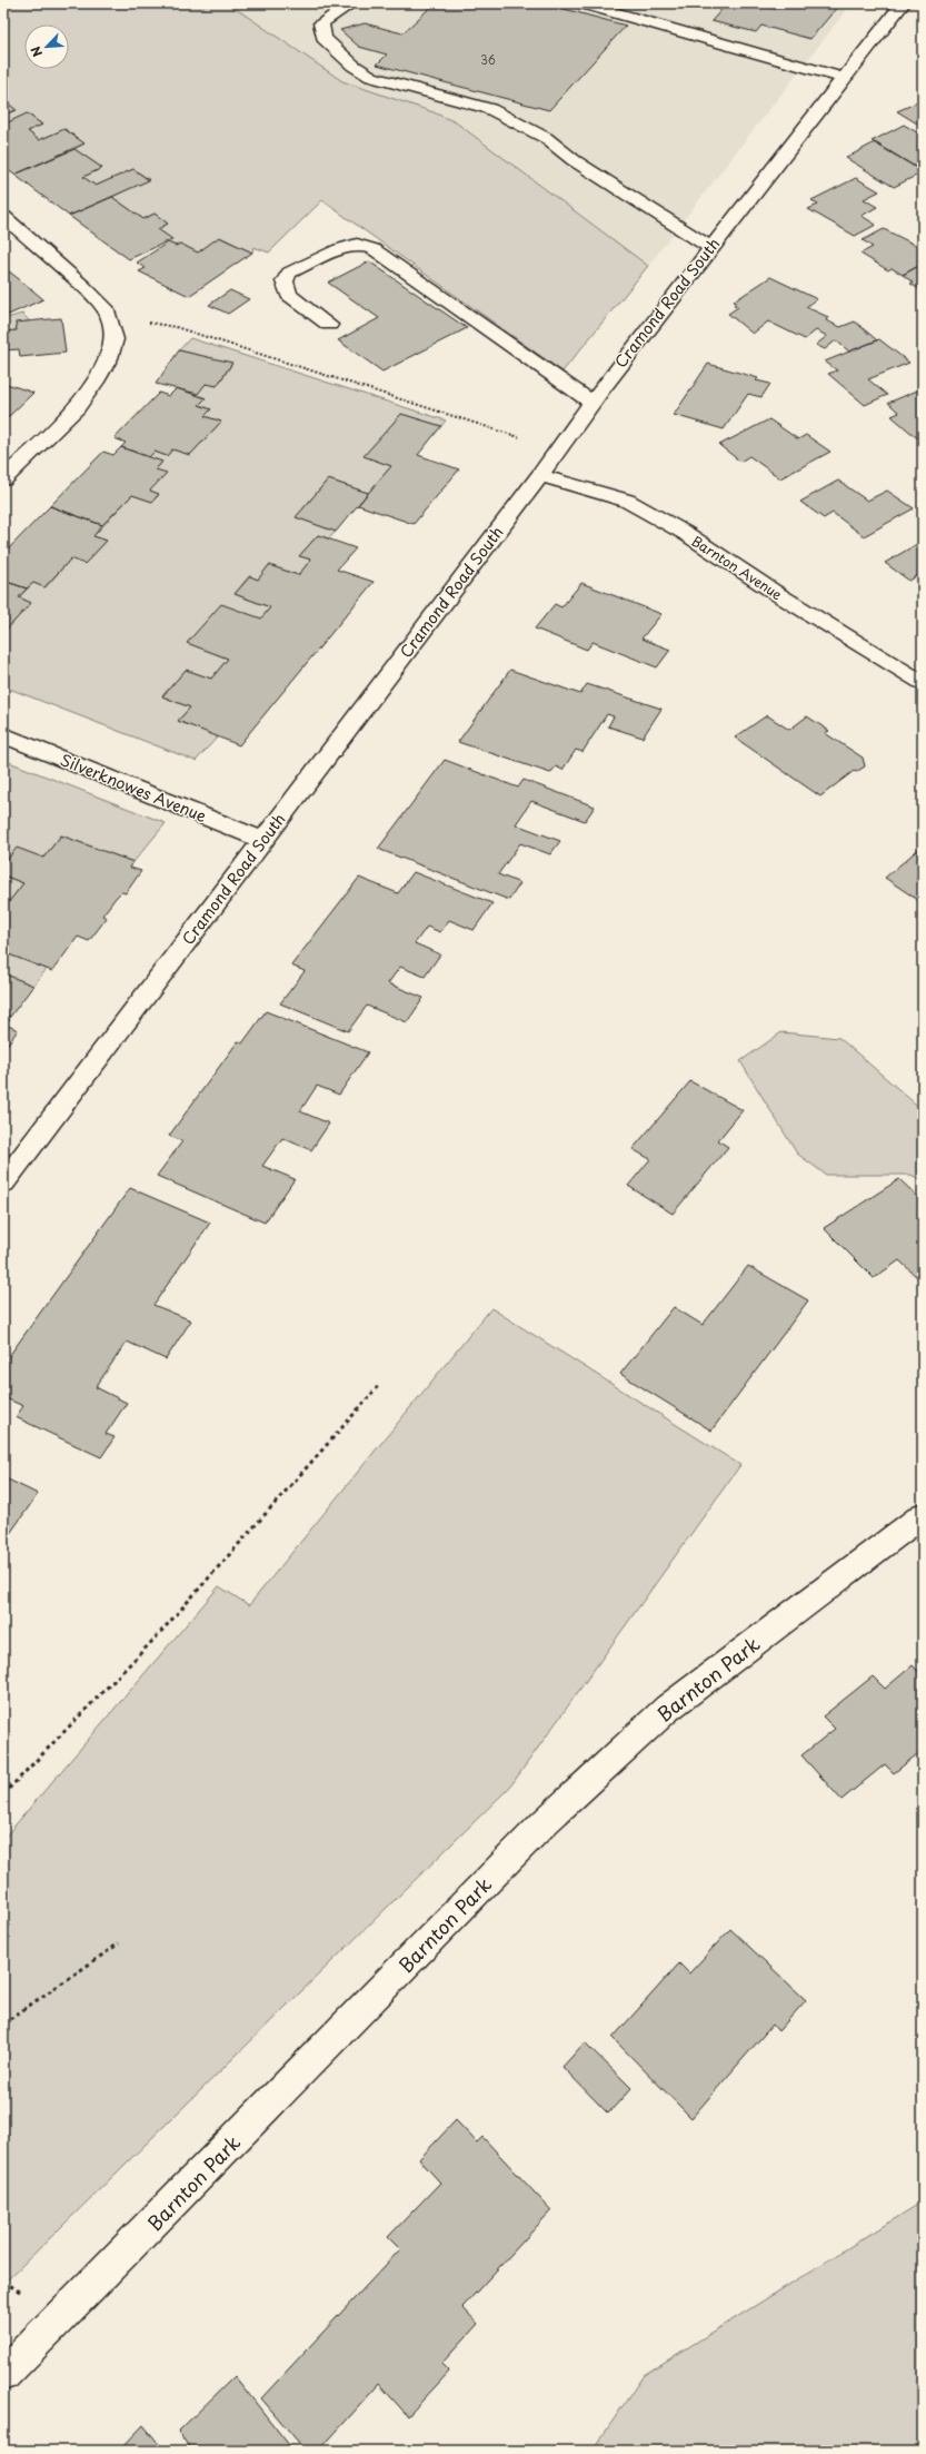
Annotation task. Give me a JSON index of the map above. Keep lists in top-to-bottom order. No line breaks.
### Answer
{"streets":{"street":["Cramond Road South","Barnton Avenue","Silverknowes Avenue","Barnton Park"]},"crossings":[["Cramond Road South","Barnton Avenue"],["Cramond Road South","Silverknowes Avenue"]],"house_numbers":["36"],"north":"bottom left"}
